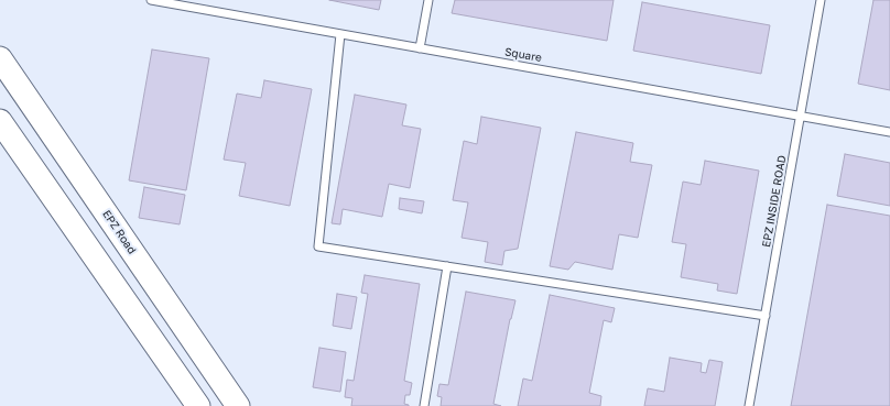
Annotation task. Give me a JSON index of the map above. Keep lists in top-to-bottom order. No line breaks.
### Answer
{"streets":{"main road":["EPZ Road"],"lane":["Square","EPZ INSIDE ROAD"]},"crossings":[["Square","EPZ INSIDE ROAD"]]}
